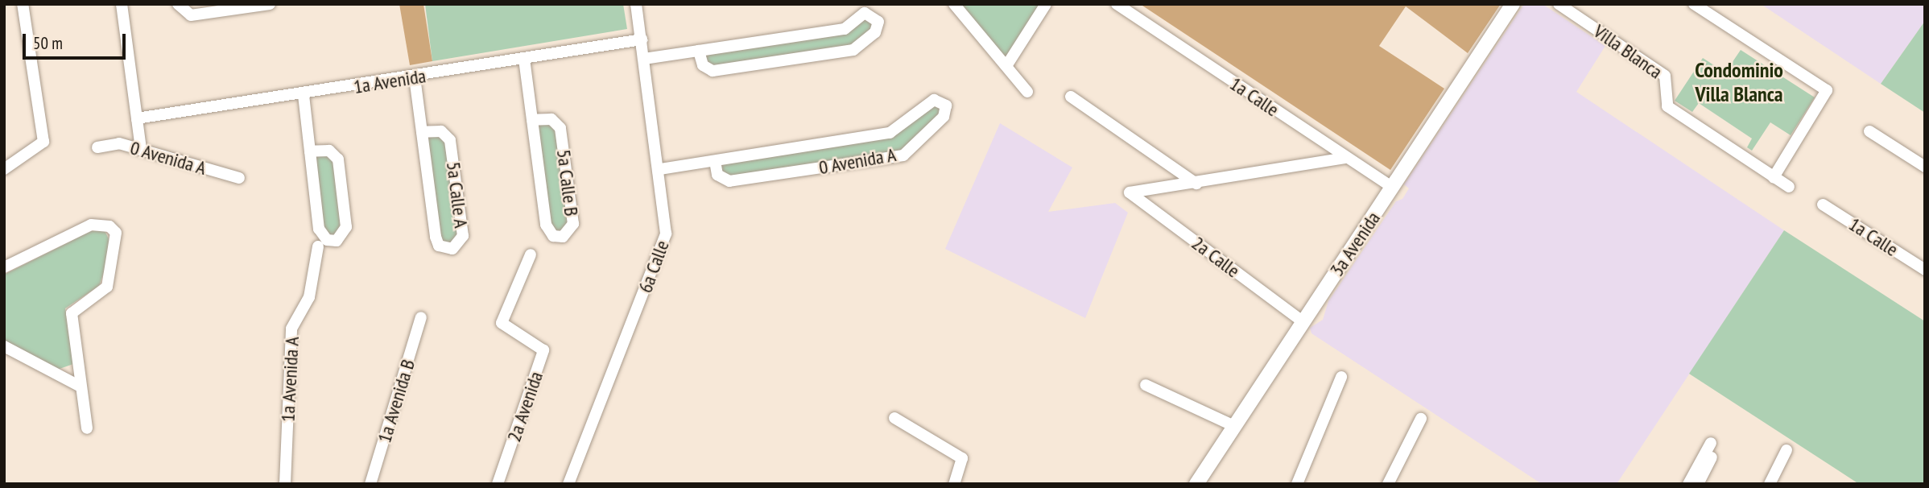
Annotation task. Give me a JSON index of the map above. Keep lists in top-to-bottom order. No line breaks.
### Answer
{"streets":{"street":["Villa Blanca","1a Avenida","1a Calle","0 Avenida A","5a Calle B","5a Calle A","3a Avenida","2a Calle","6a Calle","1a Avenida A","1a Avenida B","2a Avenida"]},"crossings":[["1a Avenida","5a Calle B"],["1a Avenida","5a Calle A"],["1a Avenida","6a Calle"],["1a Calle","3a Avenida"],["0 Avenida A","6a Calle"],["3a Avenida","2a Calle"]],"districts":["Condominio Villa Blanca"],"scale_bar":"50 m"}
